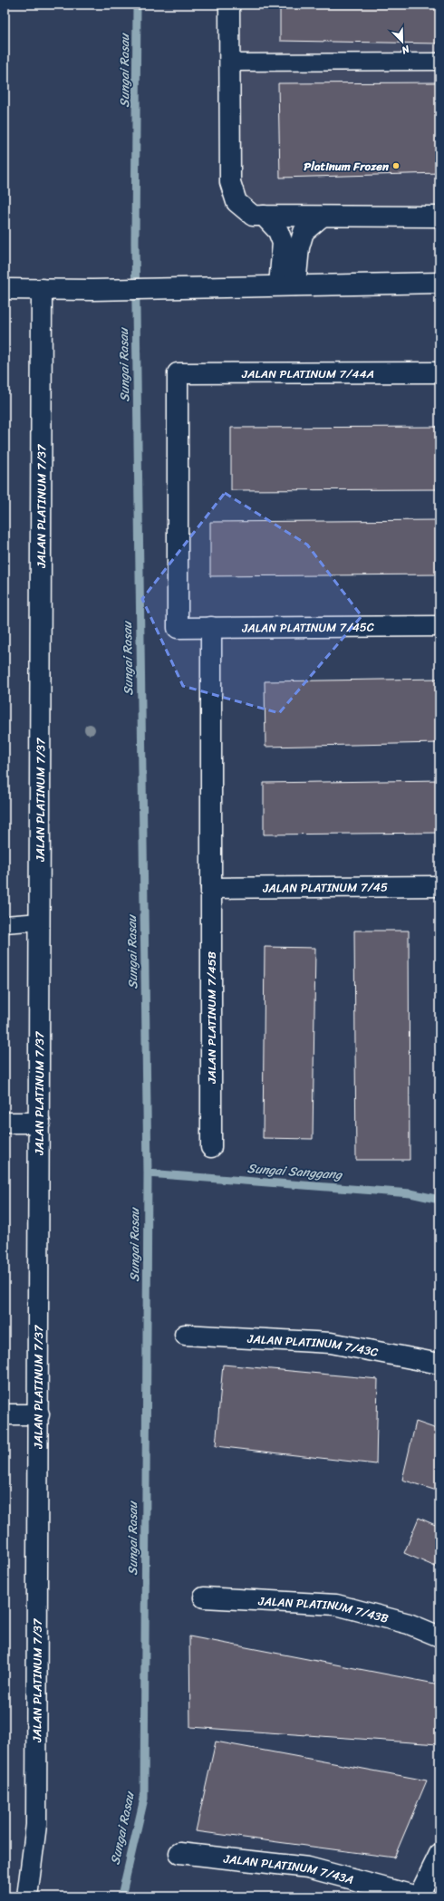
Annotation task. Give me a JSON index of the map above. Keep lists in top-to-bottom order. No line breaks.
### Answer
{"streets":{"street":["JALAN PLATINUM 7/44A","JALAN PLATINUM 7/37","JALAN PLATINUM 7/45C","JALAN PLATINUM 7/45","JALAN PLATINUM 7/45B","JALAN PLATINUM 7/43C","JALAN PLATINUM 7/43B","JALAN PLATINUM 7/43A"]},"crossings":[["JALAN PLATINUM 7/44A","JALAN PLATINUM 7/45C"],["JALAN PLATINUM 7/45C","JALAN PLATINUM 7/45B"],["JALAN PLATINUM 7/45","JALAN PLATINUM 7/45B"]],"water":["Sungai Rasau","Sungai Sanggang"],"places":["Platinum Frozen"],"north":"bottom right"}
